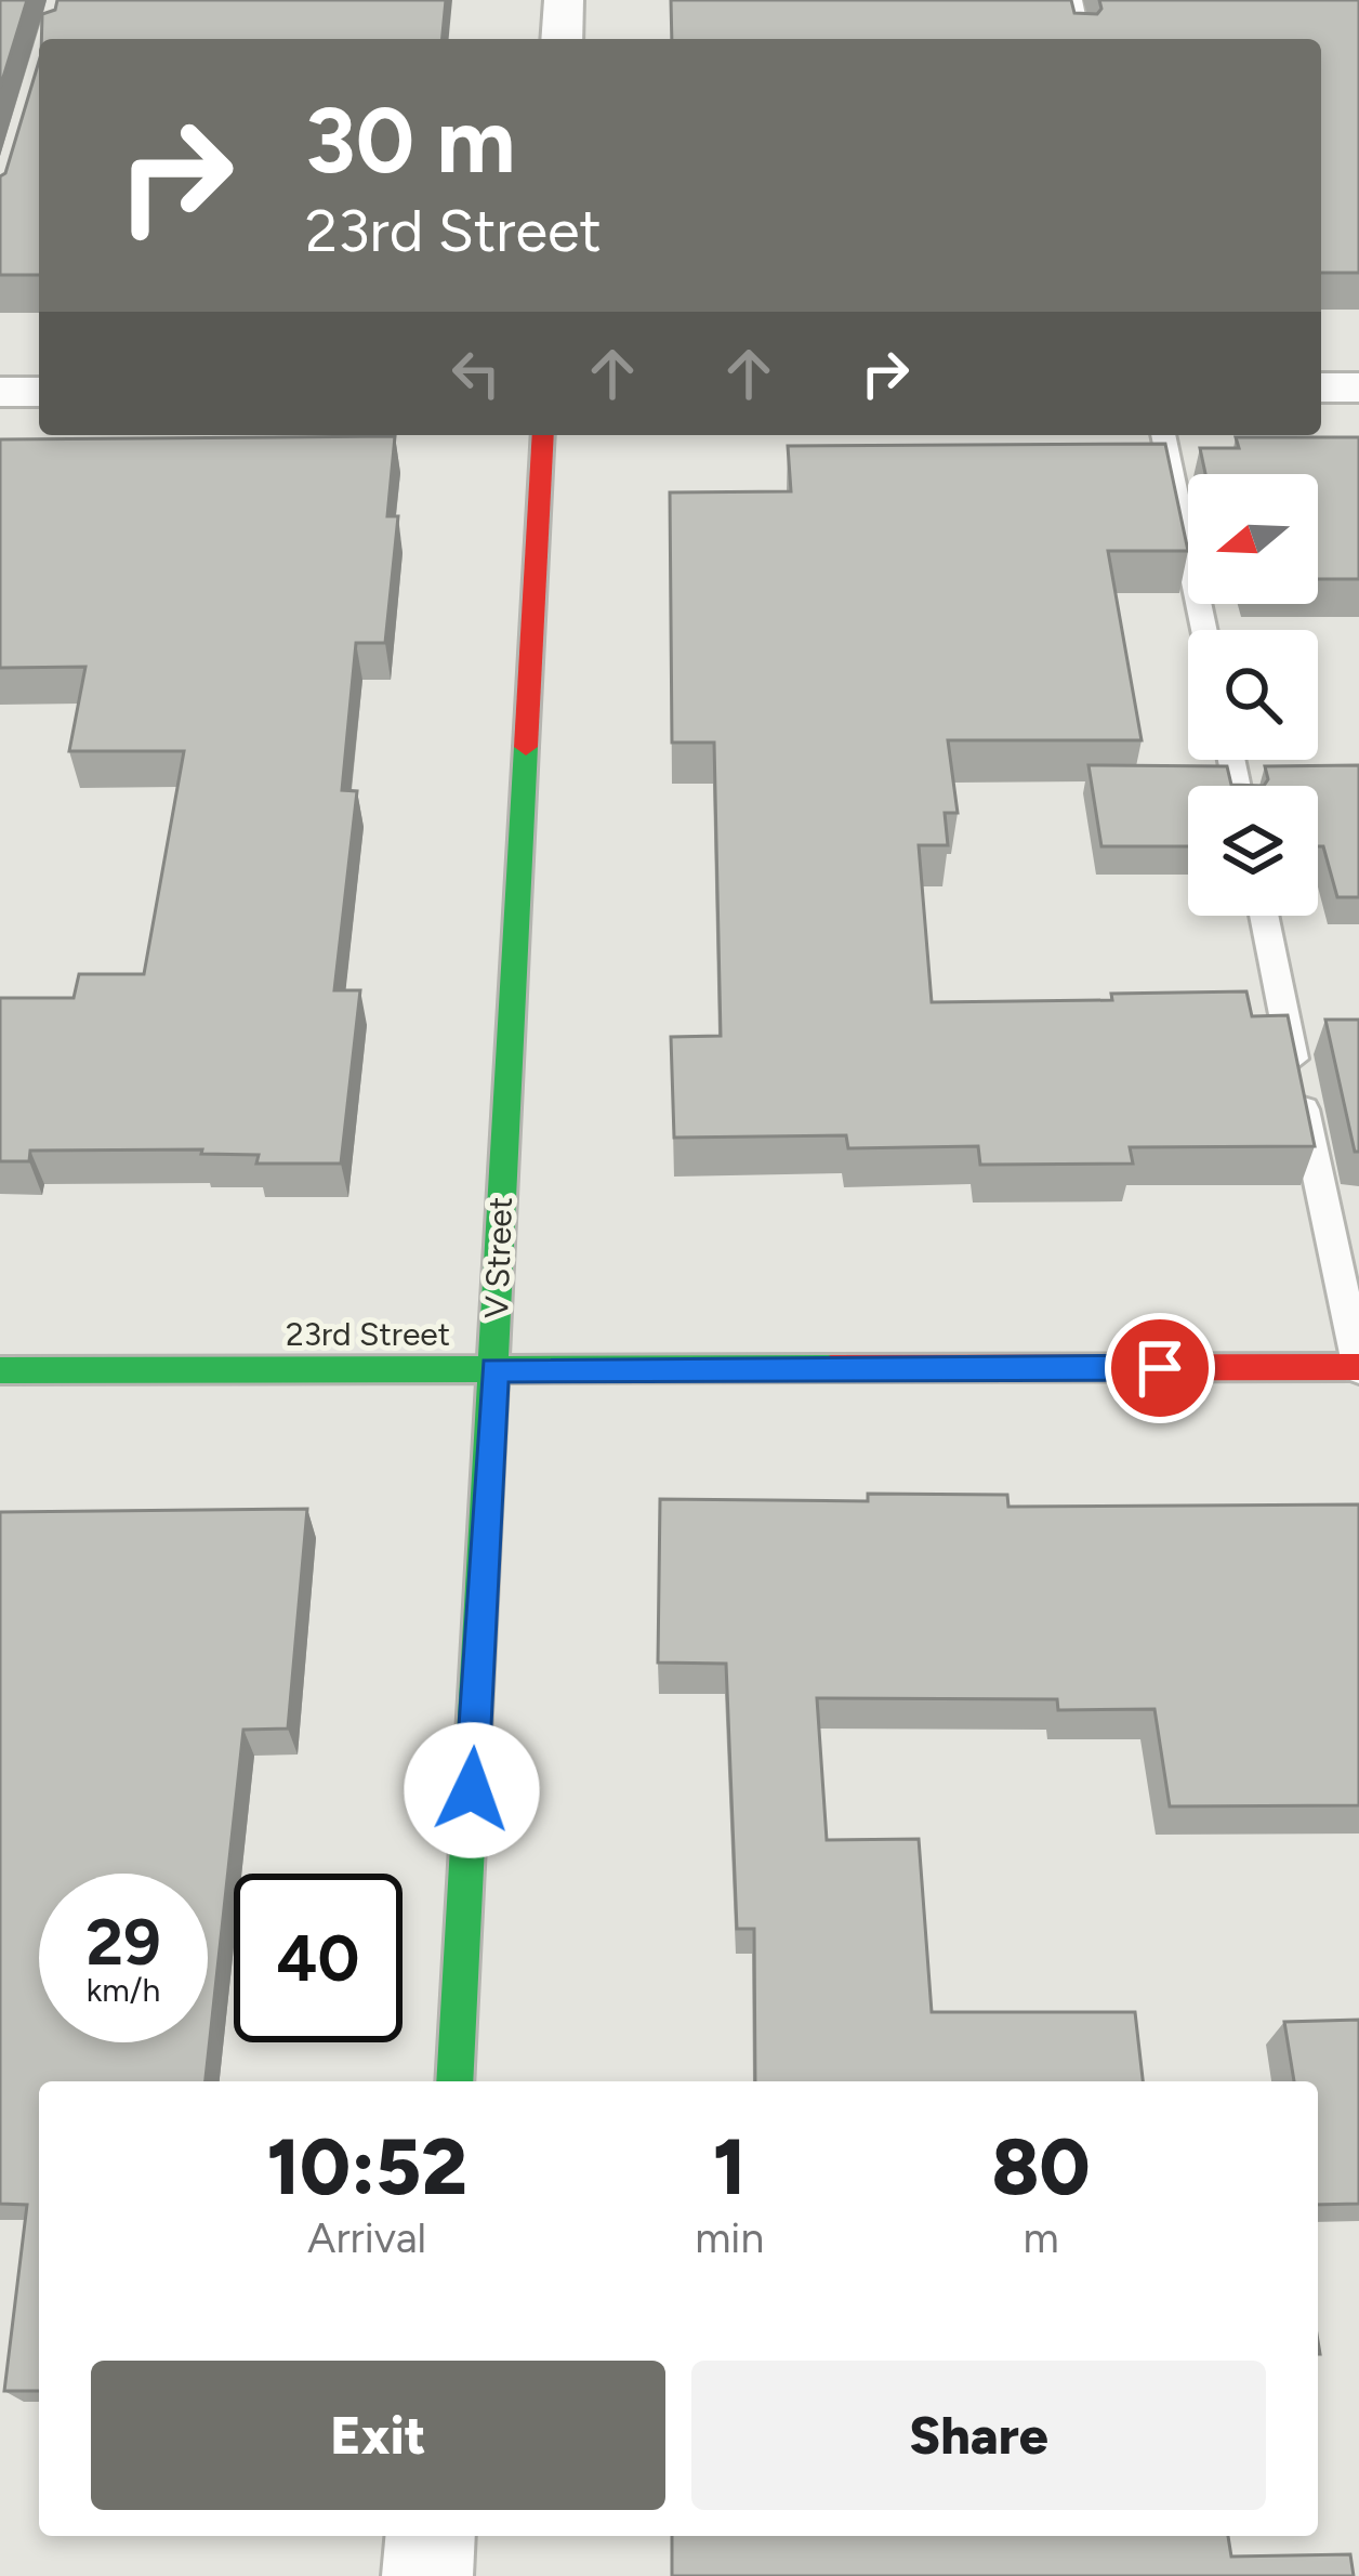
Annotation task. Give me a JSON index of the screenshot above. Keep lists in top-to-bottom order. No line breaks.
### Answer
{"streets":{"street":["V Street","23rd Street"]},"crossings":[["V Street","23rd Street"]],"north":"left","page":{"turn":["30 m","23rd Street"],"speed":"29 km/h","limit":"40","eta":["10:52","Arrival","1","min","80","m"],"buttons":["Exit","Share"]}}
